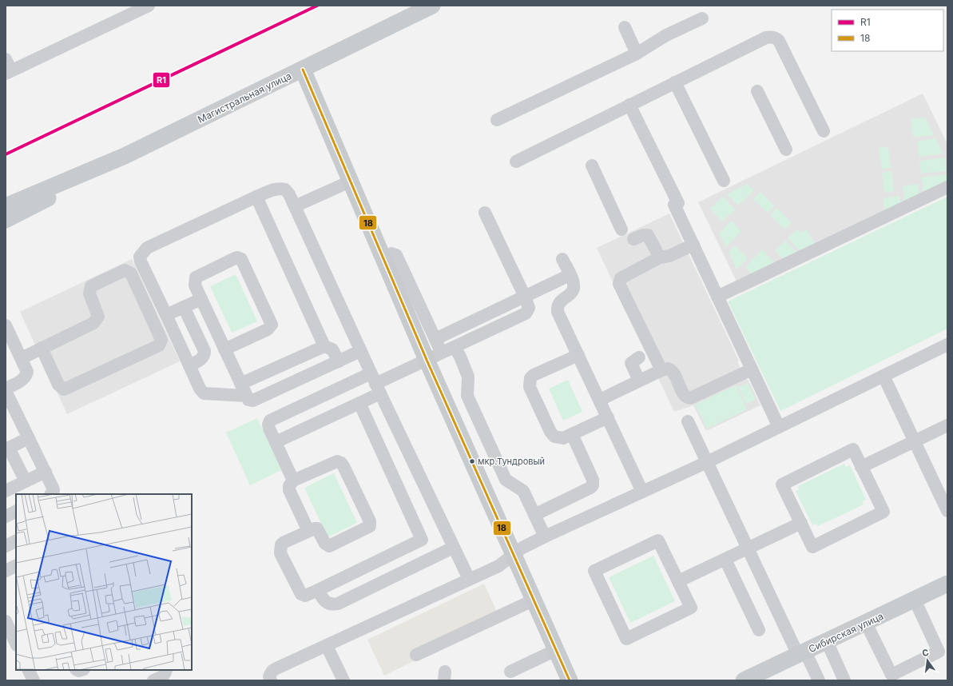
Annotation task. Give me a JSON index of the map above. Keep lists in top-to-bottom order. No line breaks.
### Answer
{"streets":{"main road":["Магистральная улица","Сибирская улица"]},"places":["мкр.Тундровый"],"lines":["transit line R1","transit line 18"],"legend":["R1","18"],"north":"top"}
